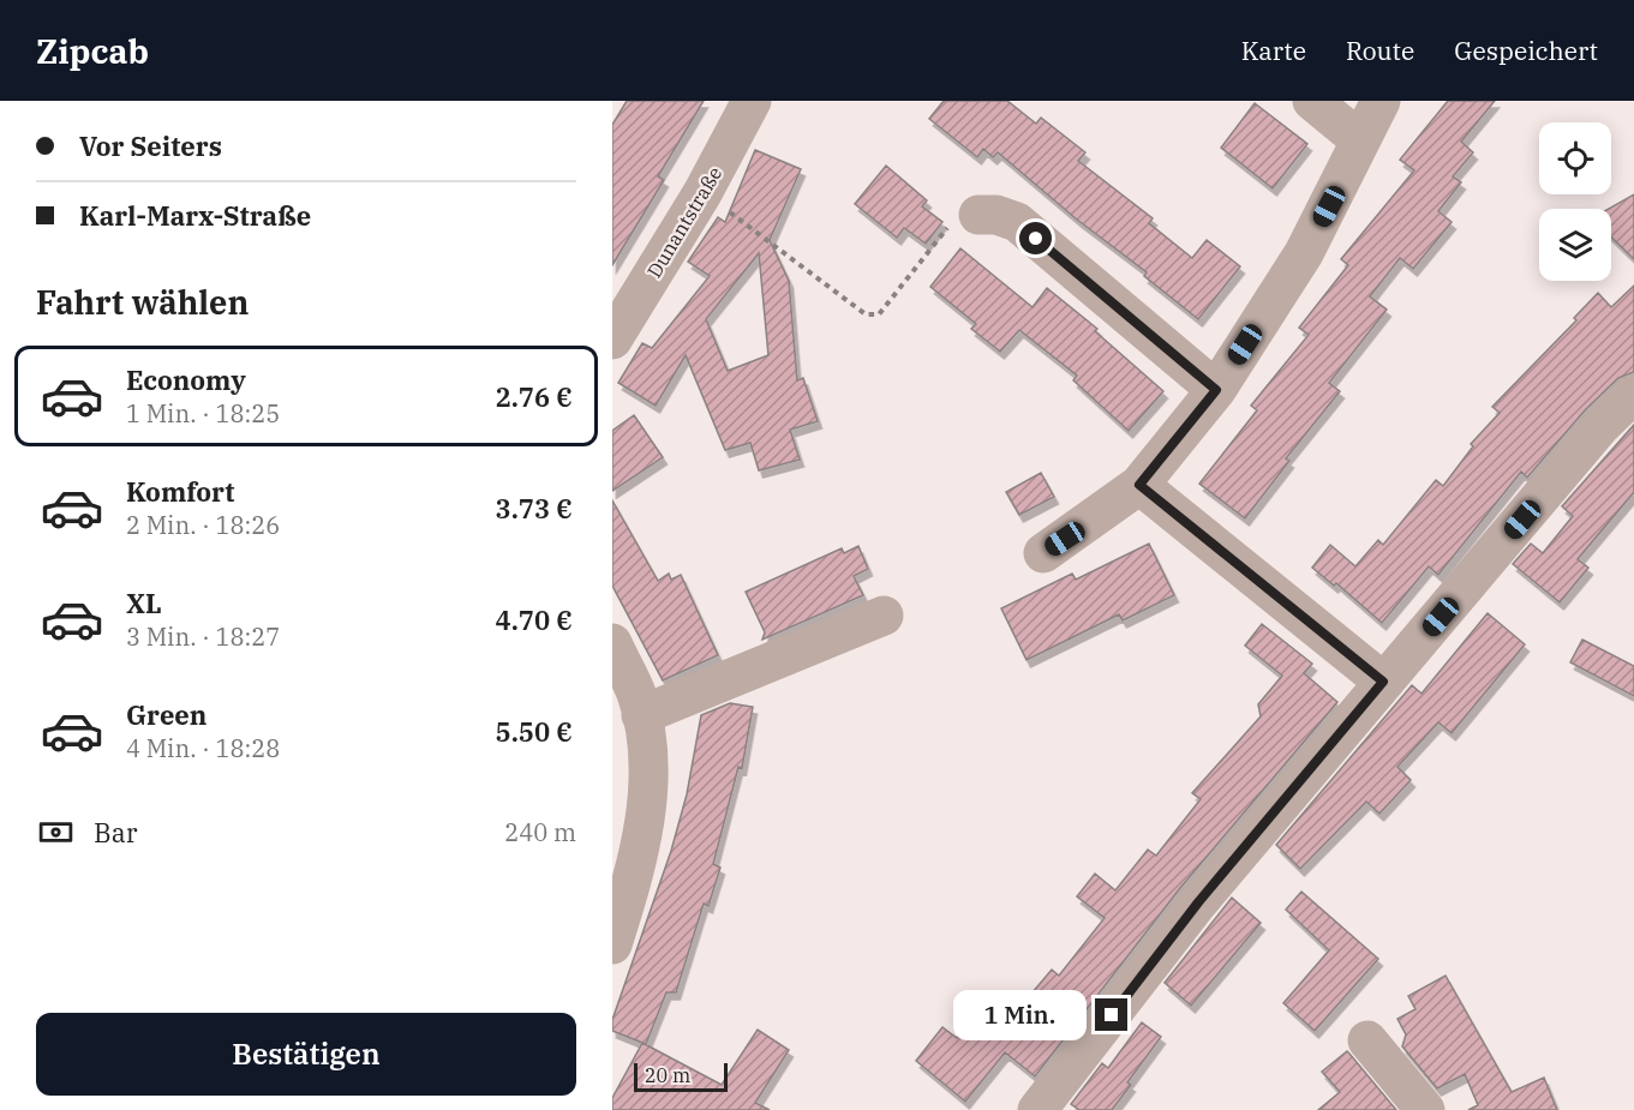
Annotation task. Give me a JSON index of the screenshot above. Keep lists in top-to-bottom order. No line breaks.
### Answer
{"streets":{"street":["Dunantstraße"]},"scale_bar":"20 m","page":{"header":"Zipcab","nav":["Karte","Route","Gespeichert"],"banner":["Vor Seiters","Karl-Marx-Straße"],"heading":"Fahrt wählen","list":[{"name":"Economy","note":"1 Min. · 18:25","value":"2.76 €"},{"name":"Komfort","note":"2 Min. · 18:26","value":"3.73 €"},{"name":"XL","note":"3 Min. · 18:27","value":"4.70 €"},{"name":"Green","note":"4 Min. · 18:28","value":"5.50 €"}],"pay":["Bar","240 m"],"bubble":"1 Min.","buttons":"Bestätigen","scale":"20 m"}}
